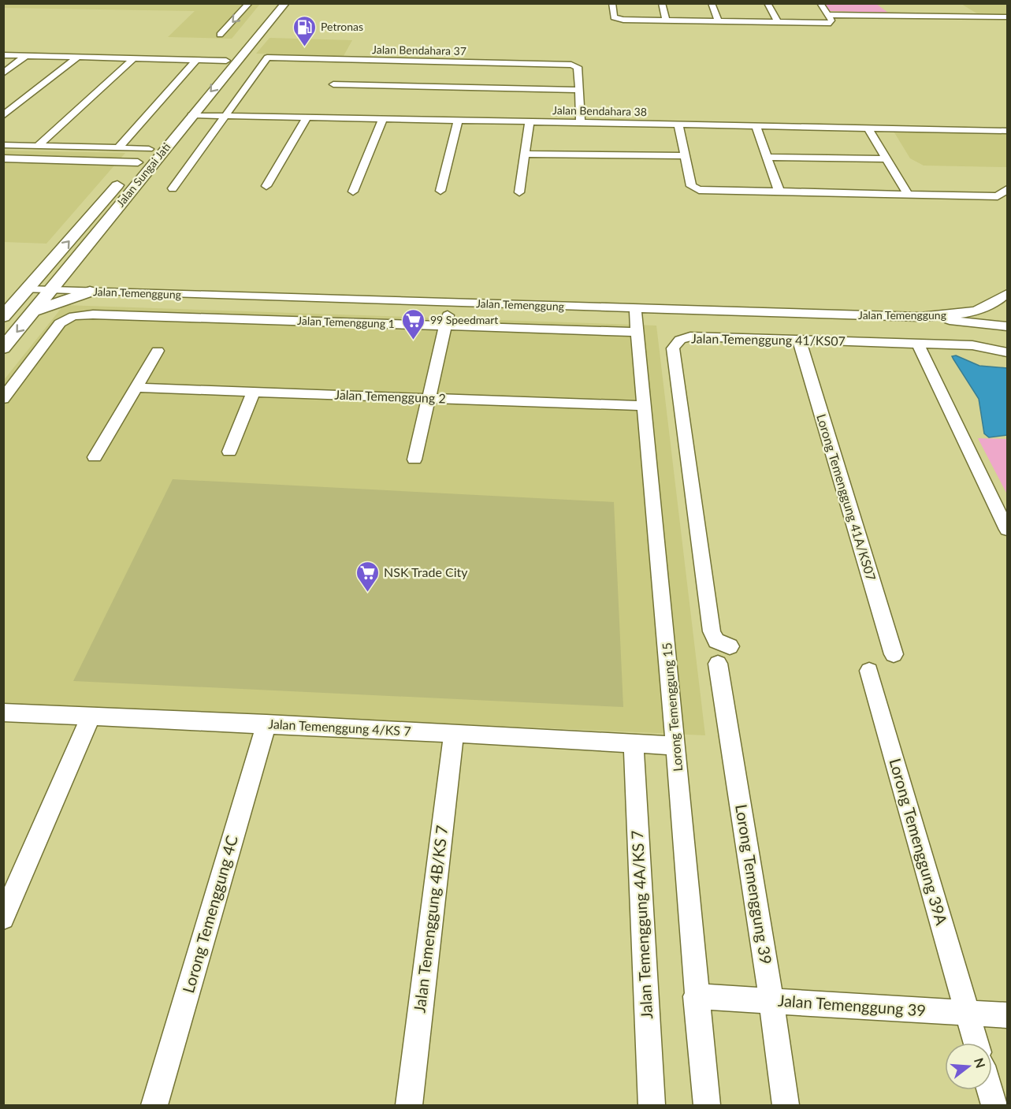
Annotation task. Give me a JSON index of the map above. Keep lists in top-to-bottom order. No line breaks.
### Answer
{"streets":{"main road":["Jalan Sungai Jati"],"street":["Jalan Bendahara 37","Jalan Bendahara 38","Jalan Temenggung","Jalan Temenggung 1","Jalan Temenggung 41/KS07","Jalan Temenggung 2","Lorong Temenggung 41A/KS07","Lorong Temenggung 15","Jalan Temenggung 4/KS 7","Lorong Temenggung 39A","Lorong Temenggung 39","Lorong Temenggung 4C","Jalan Temenggung 4B/KS 7","Jalan Temenggung 4A/KS 7","Jalan Temenggung 39"]},"crossings":[["Jalan Bendahara 37","Jalan Bendahara 38"],["Jalan Bendahara 38","Jalan Sungai Jati"],["Jalan Sungai Jati","Jalan Temenggung"],["Jalan Temenggung","Lorong Temenggung 15"],["Jalan Temenggung 1","Lorong Temenggung 15"],["Jalan Temenggung 41/KS07","Lorong Temenggung 41A/KS07"],["Jalan Temenggung 41/KS07","Lorong Temenggung 39"],["Jalan Temenggung 2","Lorong Temenggung 15"],["Lorong Temenggung 15","Jalan Temenggung 4/KS 7"],["Lorong Temenggung 15","Jalan Temenggung 39"],["Jalan Temenggung 4/KS 7","Lorong Temenggung 4C"],["Jalan Temenggung 4/KS 7","Jalan Temenggung 4B/KS 7"],["Jalan Temenggung 4/KS 7","Jalan Temenggung 4A/KS 7"],["Lorong Temenggung 39A","Jalan Temenggung 39"],["Lorong Temenggung 39","Jalan Temenggung 39"]],"places":{"fuel station":["Petronas"],"supermarket":["99 Speedmart","NSK Trade City"]},"north":"right"}
